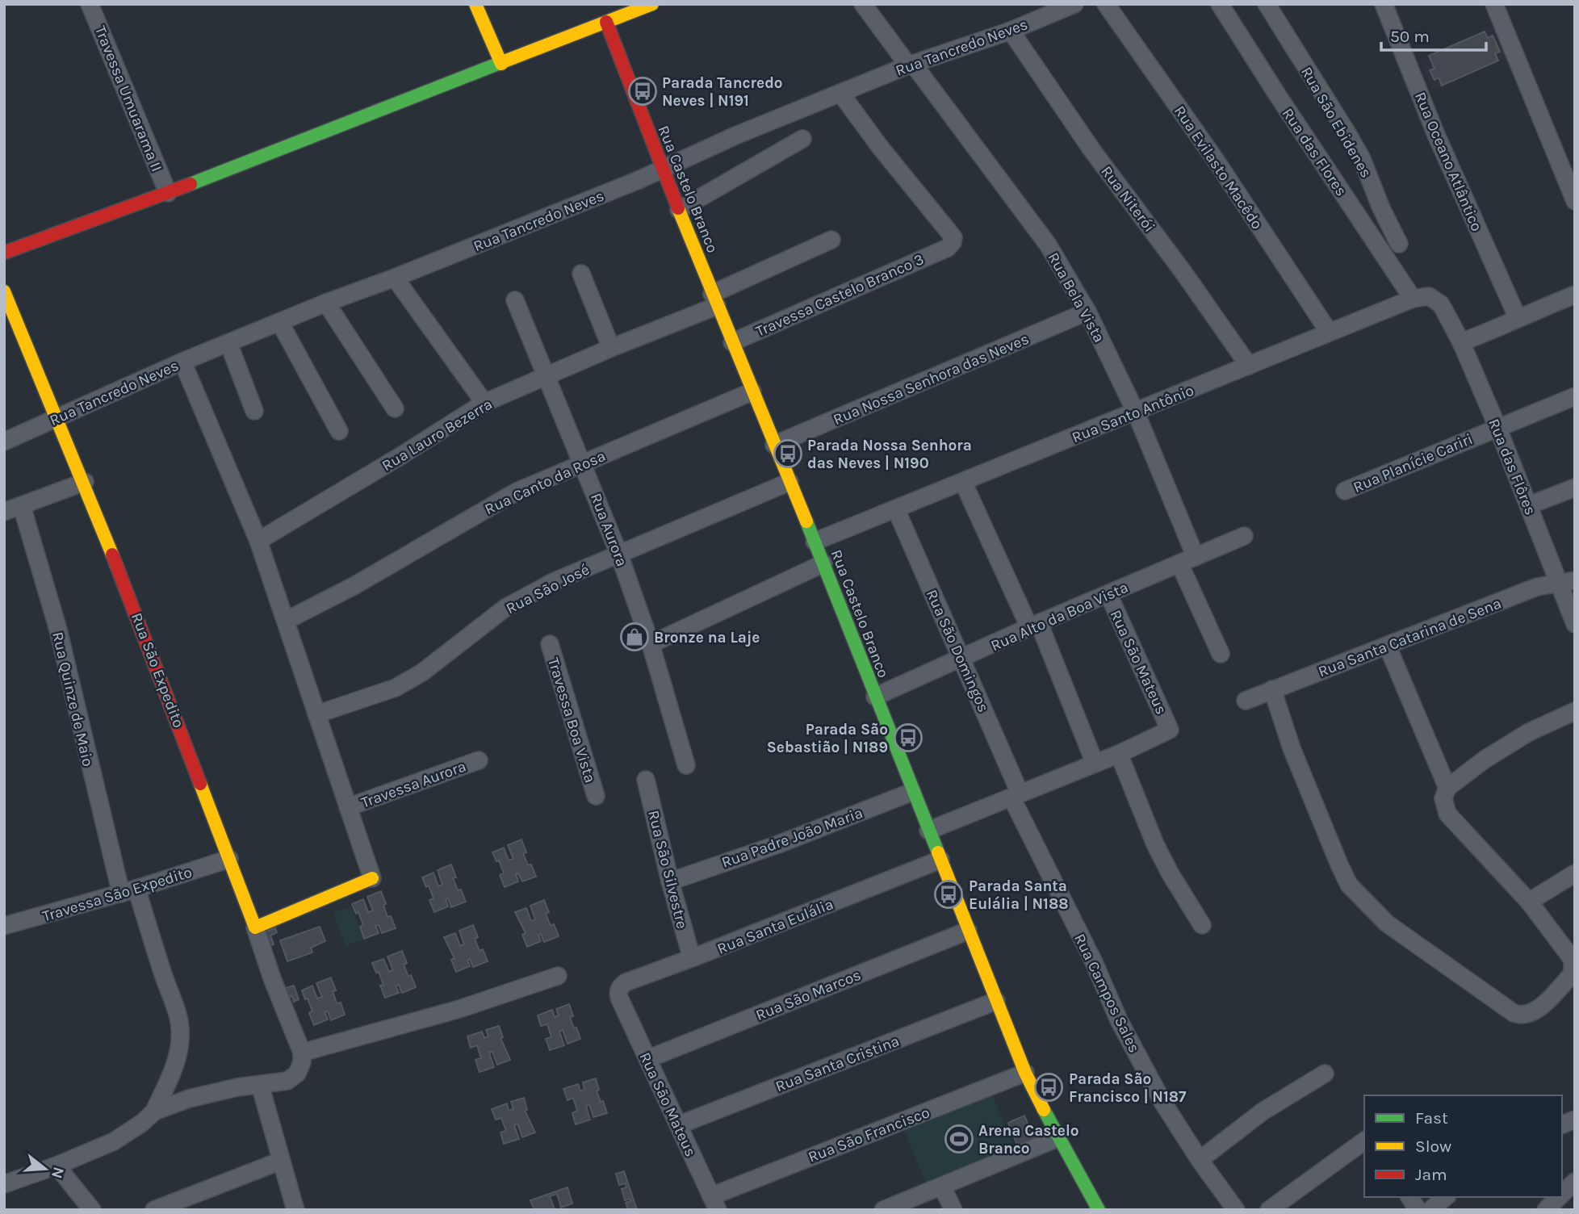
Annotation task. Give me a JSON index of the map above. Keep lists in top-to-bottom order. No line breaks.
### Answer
{"streets":{"street":["Rua Tancredo Neves","Travessa Umuarama II","Rua São Ebidenes","Rua das Flores","Rua Oceano Atlântico","Rua Evilasto Macêdo","Rua Castelo Branco","Rua Niterói","Travessa Castelo Branco 3","Rua Bela Vista","Rua Nossa Senhora das Neves","Rua Santo Antônio","Rua Lauro Bezerra","Rua Planície Cariri","Rua das Flôres","Rua Canto da Rosa","Rua Aurora","Rua São José","Rua Alto da Boa Vista","Rua Santa Catarina de Sena","Rua São Domingos","Rua São Mateus","Rua São Expedito","Rua Quinze de Maio","Travessa Boa Vista","Travessa Aurora","Rua Padre João Maria","Rua São Silvestre","Travessa São Expedito","Rua Santa Eulália","Rua Campos Sales","Rua São Marcos","Rua Santa Cristina","Rua São Francisco"]},"crossings":[["Rua Tancredo Neves","Rua Castelo Branco"],["Rua Tancredo Neves","Rua Niterói"],["Rua Tancredo Neves","Travessa Castelo Branco 3"],["Rua Tancredo Neves","Rua Bela Vista"],["Rua Tancredo Neves","Rua São Expedito"],["Rua das Flores","Rua Santo Antônio"],["Rua das Flores","Rua das Flôres"],["Rua Evilasto Macêdo","Rua Santo Antônio"],["Rua Castelo Branco","Travessa Castelo Branco 3"],["Rua Castelo Branco","Rua Nossa Senhora das Neves"],["Rua Castelo Branco","Rua Santo Antônio"],["Rua Castelo Branco","Rua Lauro Bezerra"],["Rua Castelo Branco","Rua Canto da Rosa"],["Rua Castelo Branco","Rua São José"],["Rua Castelo Branco","Rua Alto da Boa Vista"],["Rua Castelo Branco","Rua Padre João Maria"],["Rua Castelo Branco","Rua Santa Eulália"],["Rua Castelo Branco","Rua São Marcos"],["Rua Castelo Branco","Rua Santa Cristina"],["Rua Castelo Branco","Rua São Francisco"],["Rua Niterói","Rua Santo Antônio"],["Rua Bela Vista","Rua Nossa Senhora das Neves"],["Rua Bela Vista","Rua Santo Antônio"],["Rua Bela Vista","Rua Alto da Boa Vista"],["Rua Santo Antônio","Rua das Flôres"],["Rua Santo Antônio","Rua São Domingos"],["Rua Lauro Bezerra","Rua Aurora"],["Rua Planície Cariri","Rua das Flôres"],["Rua das Flôres","Rua Santa Catarina de Sena"],["Rua Canto da Rosa","Rua Aurora"],["Rua Aurora","Rua São José"],["Rua Alto da Boa Vista","Rua São Domingos"],["Rua Alto da Boa Vista","Rua São Mateus"],["Rua São Domingos","Rua Campos Sales"],["Rua São Mateus","Rua Santa Eulália"],["Rua São Mateus","Rua São Marcos"],["Rua São Mateus","Rua Santa Cristina"],["Rua São Mateus","Rua São Francisco"],["Rua São Expedito","Travessa São Expedito"],["Rua Quinze de Maio","Travessa São Expedito"],["Rua Padre João Maria","Rua São Silvestre"],["Rua São Silvestre","Rua Santa Eulália"]],"places":{"bus stop":["Parada Tancredo Neves | N191","Parada Nossa Senhora das Neves | N190","Parada São Sebastião | N189","Parada Santa Eulália | N188","Parada São Francisco | N187"],"shop":["Bronze na Laje"],"sports":["Arena Castelo Branco"]},"legend":["Fast","Slow","Jam"],"scale_bar":"50 m","north":"right"}
